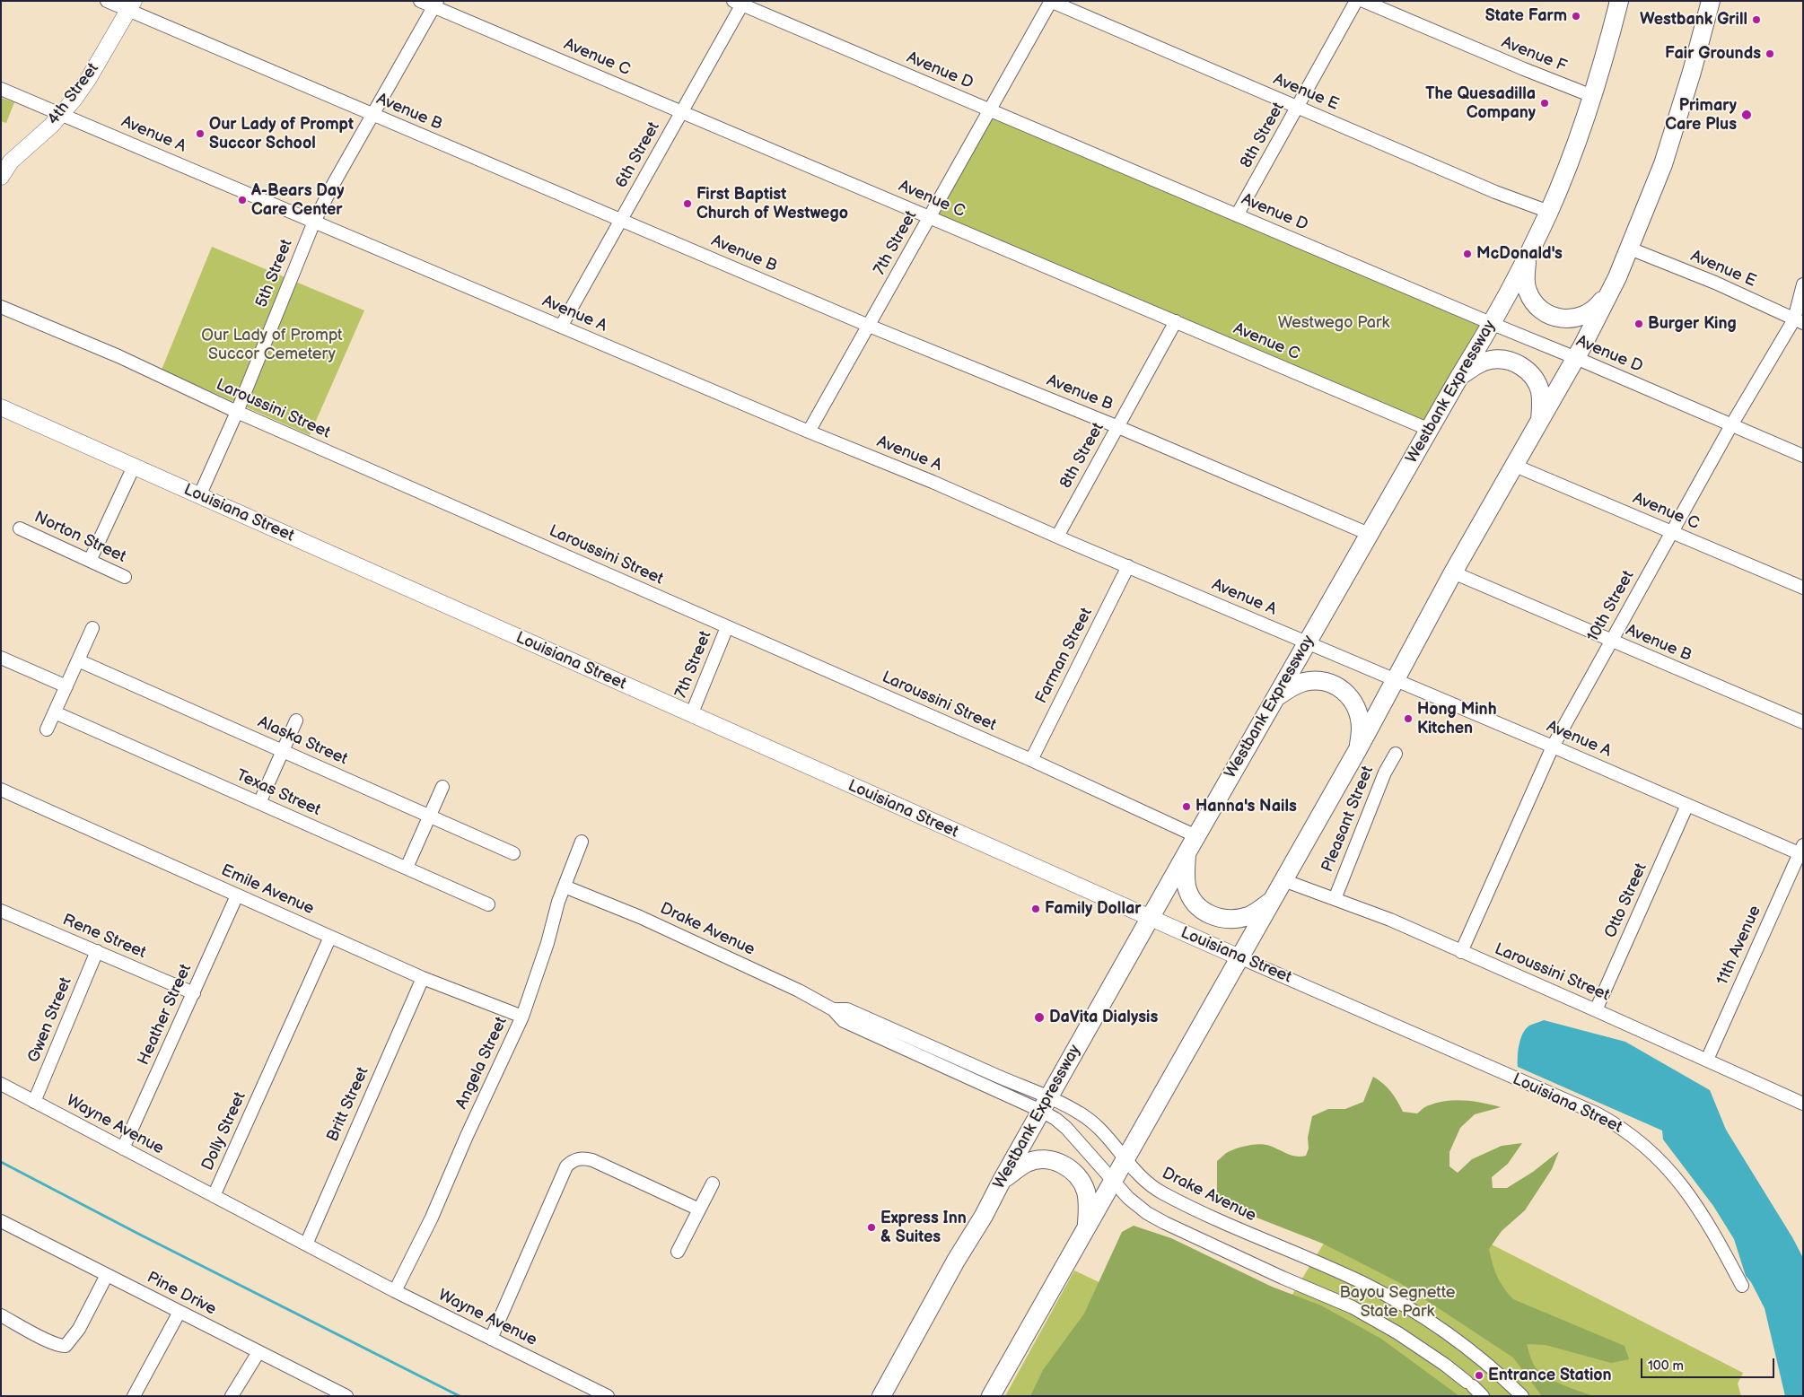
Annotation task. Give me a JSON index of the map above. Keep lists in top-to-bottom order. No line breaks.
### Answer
{"streets":{"highway":["Westbank Expressway"],"main road":["4th Street","Louisiana Street"],"street":["Avenue F","Avenue C","Avenue D","Avenue E","Avenue B","Avenue A","8th Street","6th Street","7th Street","5th Street","Laroussini Street","Norton Street","10th Street","Farman Street","Alaska Street","Texas Street","Pleasant Street","Emile Avenue","Otto Street","Drake Avenue","Rene Street","11th Avenue","Heather Street","Gwen Street","Angela Street","Britt Street","Wayne Avenue","Dolly Street","Pine Drive"]},"crossings":[["Avenue F","Westbank Expressway"],["Avenue C","8th Street"],["Avenue C","6th Street"],["Avenue C","7th Street"],["Avenue C","5th Street"],["Avenue C","Westbank Expressway"],["Avenue C","10th Street"],["Avenue D","8th Street"],["Avenue D","6th Street"],["Avenue D","7th Street"],["Avenue D","Westbank Expressway"],["Avenue D","10th Street"],["Avenue E","8th Street"],["Avenue E","7th Street"],["Avenue E","Westbank Expressway"],["Avenue E","10th Street"],["4th Street","Avenue B"],["4th Street","Avenue A"],["Avenue B","8th Street"],["Avenue B","6th Street"],["Avenue B","7th Street"],["Avenue B","5th Street"],["Avenue B","Westbank Expressway"],["Avenue B","10th Street"],["Avenue A","8th Street"],["Avenue A","6th Street"],["Avenue A","7th Street"],["Avenue A","5th Street"],["Avenue A","Westbank Expressway"],["Avenue A","10th Street"],["Avenue A","Farman Street"],["Avenue A","Otto Street"],["Avenue A","11th Avenue"],["7th Street","Laroussini Street"],["7th Street","Louisiana Street"],["5th Street","Laroussini Street"],["5th Street","Louisiana Street"],["Westbank Expressway","Laroussini Street"],["Westbank Expressway","Louisiana Street"],["Westbank Expressway","Drake Avenue"],["Laroussini Street","10th Street"],["Laroussini Street","Farman Street"],["Laroussini Street","Pleasant Street"],["Laroussini Street","Otto Street"],["Laroussini Street","11th Avenue"],["Emile Avenue","Heather Street"],["Emile Avenue","Angela Street"],["Emile Avenue","Britt Street"],["Emile Avenue","Dolly Street"],["Drake Avenue","Angela Street"],["Rene Street","Heather Street"],["Rene Street","Gwen Street"],["Heather Street","Wayne Avenue"],["Gwen Street","Wayne Avenue"],["Angela Street","Wayne Avenue"],["Britt Street","Dolly Street"],["Wayne Avenue","Dolly Street"]],"parks":["Westwego Park","Our Lady of Prompt Succor Cemetery","Bayou Segnette State Park"],"places":["State Farm","Westbank Grill","Fair Grounds","The Quesadilla Company","Primary Care Plus","Our Lady of Prompt Succor School","A-Bears Day Care Center","First Baptist Church of Westwego","McDonald's","Burger King","Hong Minh Kitchen","Hanna's Nails","Family Dollar","DaVita Dialysis","Express Inn & Suites","Entrance Station"],"scale_bar":"100 m"}
